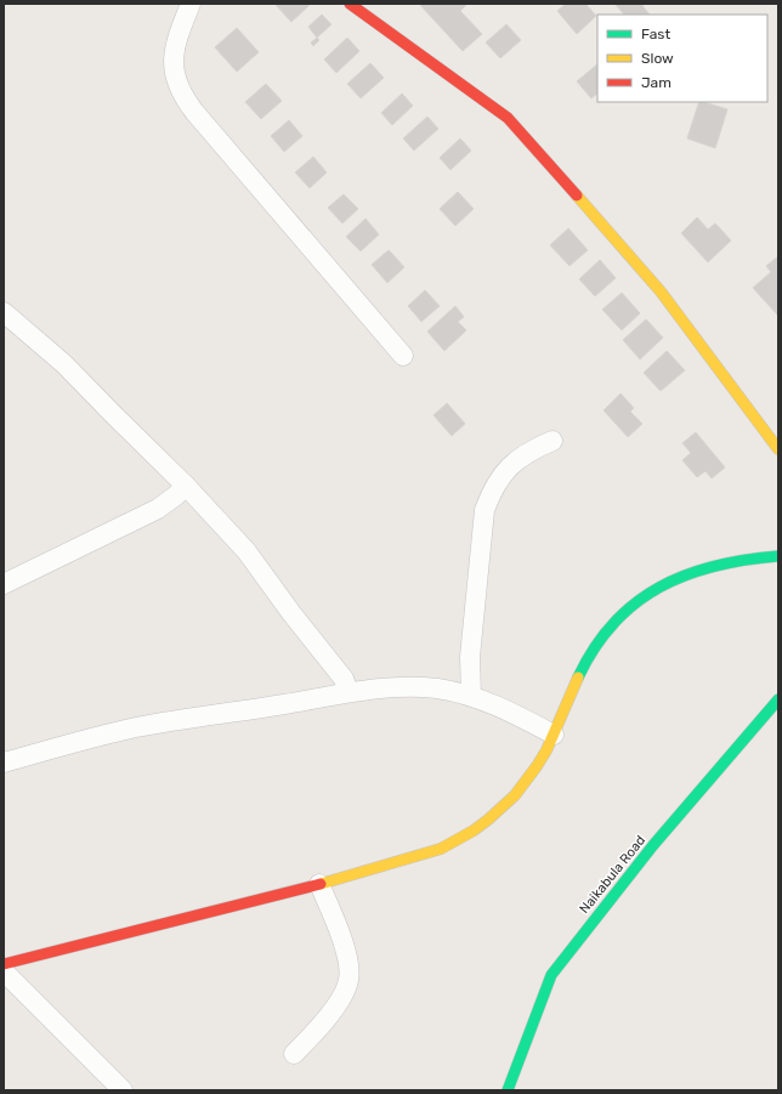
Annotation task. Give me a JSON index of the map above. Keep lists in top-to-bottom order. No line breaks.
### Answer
{"streets":{"street":["Naikabula Road"]},"legend":["Fast","Slow","Jam"]}
